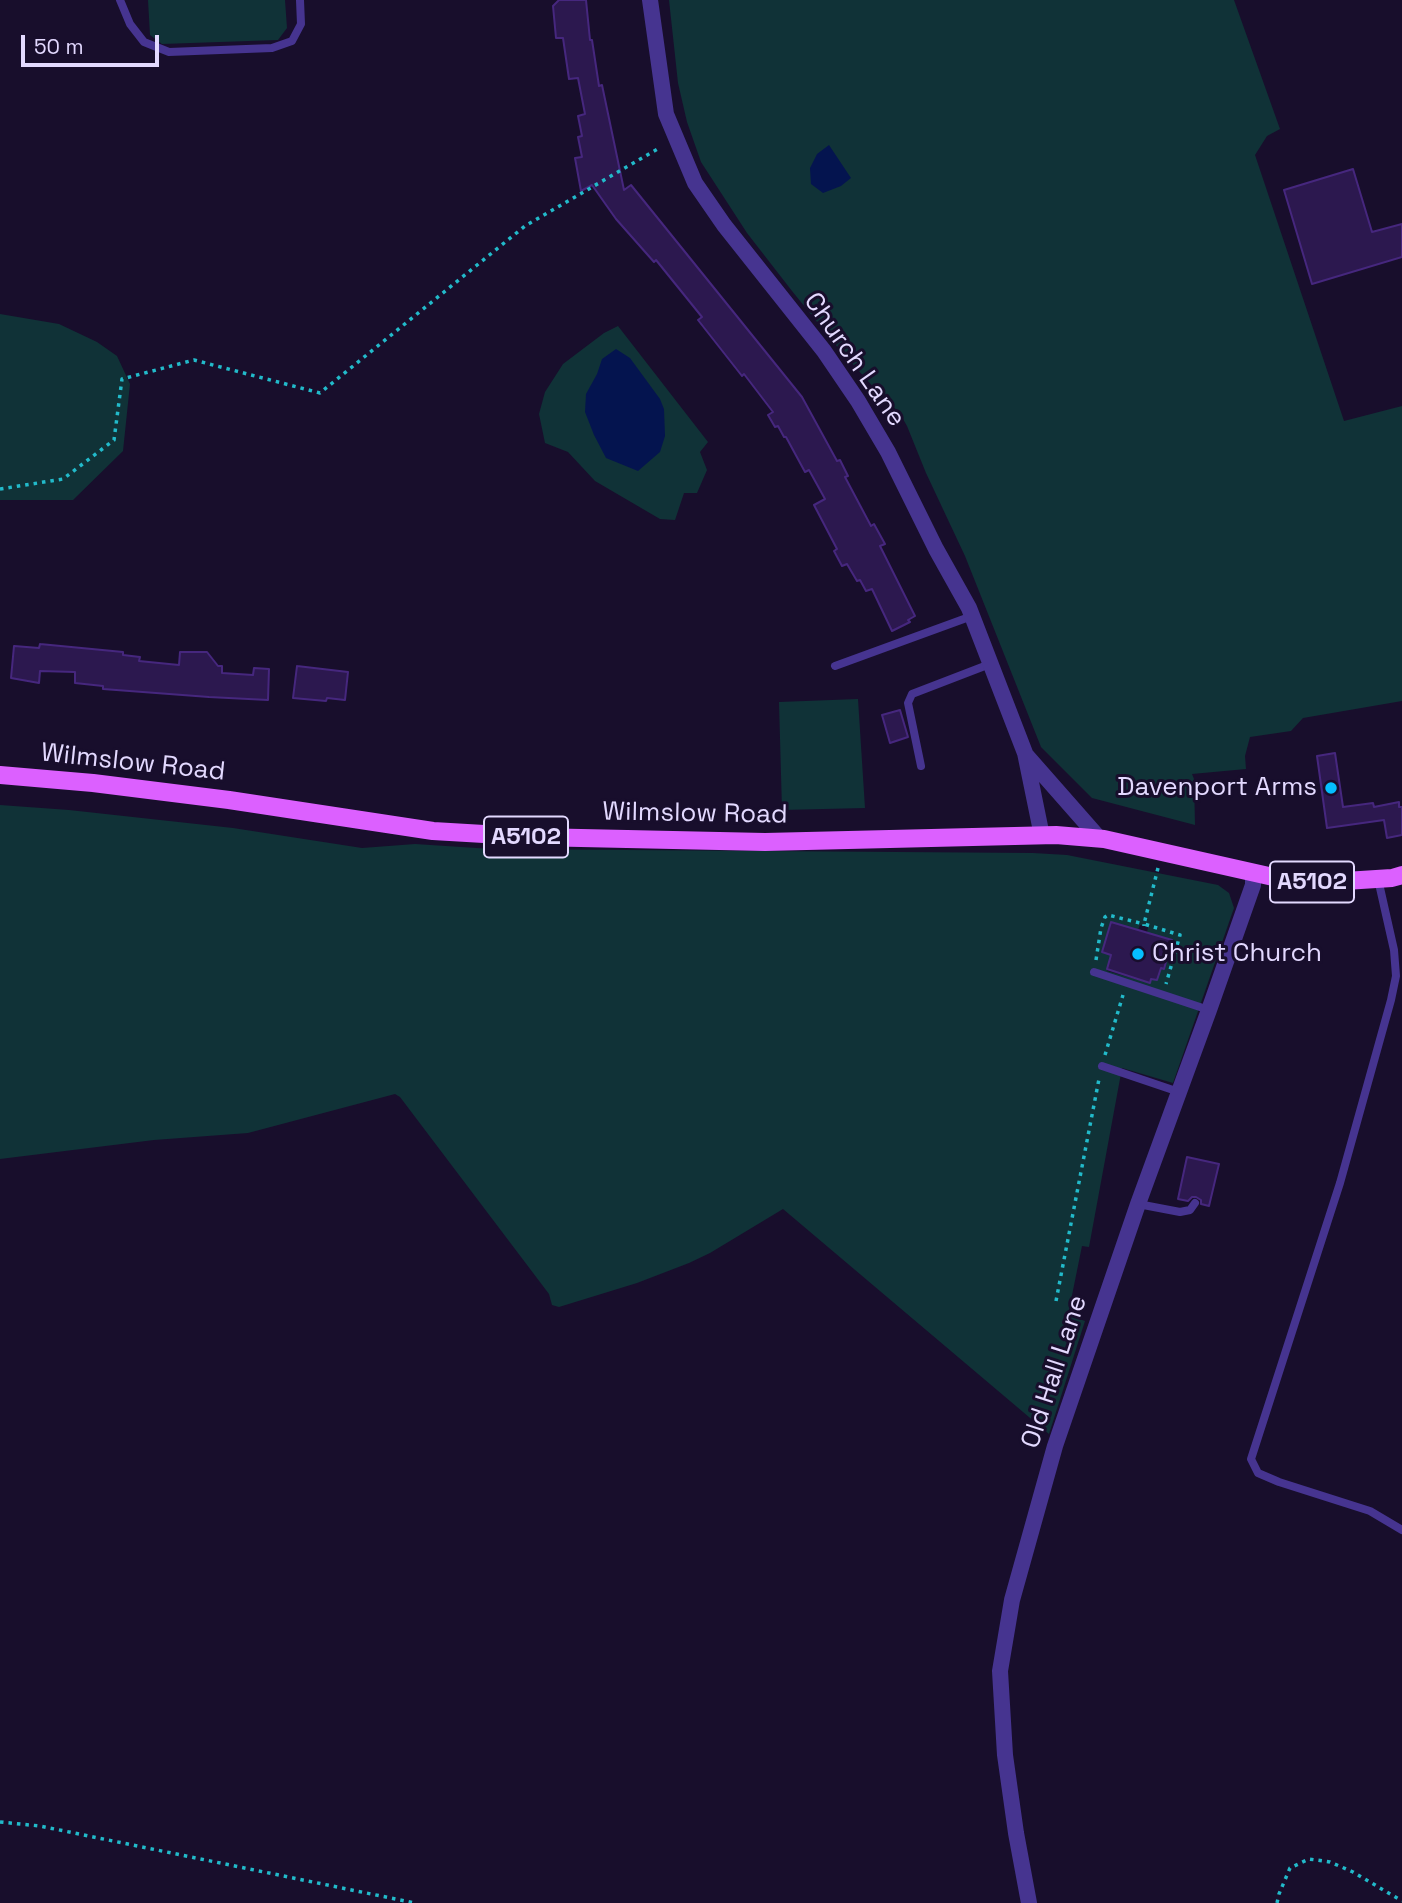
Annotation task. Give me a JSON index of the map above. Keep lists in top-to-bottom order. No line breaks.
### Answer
{"streets":{"main road":["Wilmslow Road","A5102"],"street":["Church Lane","Old Hall Lane"]},"crossings":[["Church Lane","Wilmslow Road"],["Church Lane","A5102"],["Wilmslow Road","A5102"],["A5102","Old Hall Lane"]],"places":["Davenport Arms","Christ Church"],"scale_bar":"50 m"}
